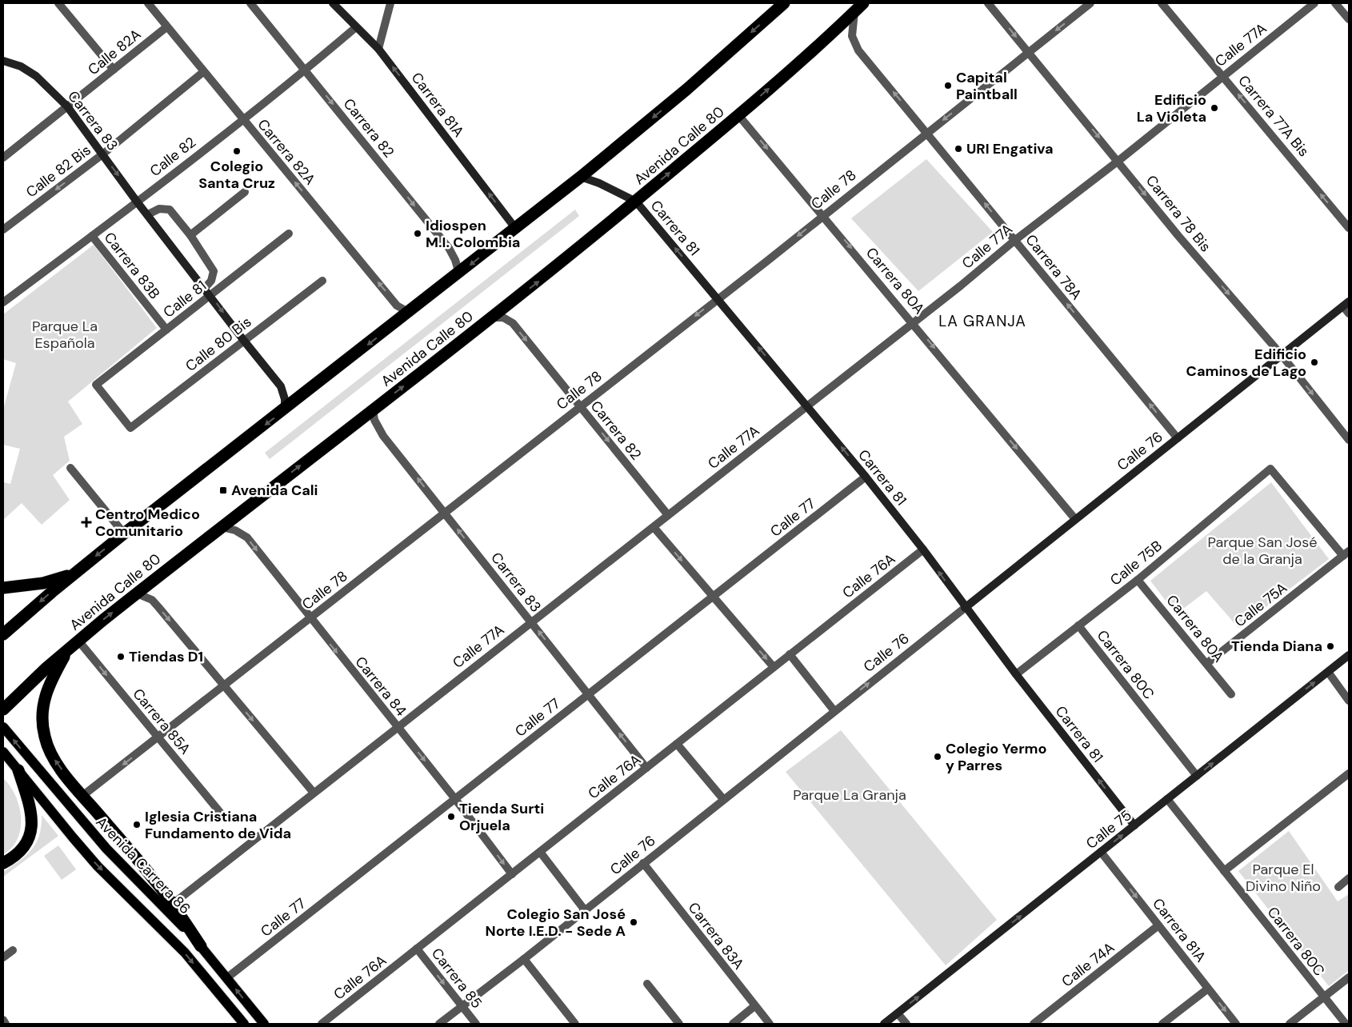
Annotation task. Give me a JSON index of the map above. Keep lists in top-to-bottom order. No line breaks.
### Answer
{"streets":{"highway":["Avenida Calle 80"],"main road":["Avenida Carrera 86"],"street":["Calle 77A","Calle 82A","Carrera 81A","Carrera 77A Bis","Carrera 83","Carrera 82","Carrera 82A","Calle 82","Calle 82 Bis","Calle 78","Carrera 78 Bis","Carrera 81","Carrera 83B","Carrera 78A","Carrera 80A","Calle 81","Calle 80 Bis","Calle 76","Calle 77","Calle 75B","Calle 76A","Calle 75A","Carrera 80C","Carrera 84","Carrera 85A","Calle 75","Carrera 83A","Calle 74A","Carrera 85"]},"crossings":[["Calle 77A","Carrera 77A Bis"],["Calle 77A","Carrera 83"],["Calle 77A","Carrera 82"],["Calle 77A","Carrera 78 Bis"],["Calle 77A","Carrera 81"],["Calle 77A","Carrera 78A"],["Calle 77A","Carrera 80A"],["Calle 77A","Carrera 84"],["Calle 77A","Avenida Carrera 86"],["Calle 82A","Carrera 83"],["Calle 82A","Carrera 82A"],["Carrera 81A","Calle 82"],["Carrera 81A","Calle 75"],["Carrera 81A","Calle 74A"],["Carrera 83","Avenida Calle 80"],["Carrera 83","Calle 82"],["Carrera 83","Calle 82 Bis"],["Carrera 83","Calle 78"],["Carrera 83","Calle 81"],["Carrera 83","Calle 80 Bis"],["Carrera 83","Calle 77"],["Carrera 83","Calle 76A"],["Carrera 82","Avenida Calle 80"],["Carrera 82","Calle 82"],["Carrera 82","Calle 78"],["Avenida Calle 80","Carrera 81"],["Avenida Calle 80","Carrera 78A"],["Avenida Calle 80","Carrera 80A"],["Avenida Calle 80","Carrera 84"],["Avenida Calle 80","Carrera 85A"],["Carrera 82A","Calle 82"],["Carrera 82A","Calle 82 Bis"],["Calle 82","Carrera 83B"],["Calle 78","Carrera 78 Bis"],["Calle 78","Carrera 81"],["Calle 78","Carrera 78A"],["Calle 78","Carrera 80A"],["Calle 78","Carrera 84"],["Calle 78","Carrera 85A"],["Carrera 78 Bis","Calle 76"],["Carrera 81","Calle 76"],["Carrera 81","Calle 77"],["Carrera 81","Calle 75B"],["Carrera 81","Calle 76A"],["Carrera 81","Calle 75"],["Carrera 83B","Calle 81"],["Carrera 78A","Calle 76"],["Carrera 80A","Calle 76"],["Carrera 80A","Calle 75B"],["Carrera 80A","Calle 75A"],["Calle 81","Calle 80 Bis"],["Calle 76","Carrera 83A"],["Calle 76","Carrera 85"],["Calle 77","Carrera 84"],["Calle 75B","Calle 75A"],["Calle 75B","Carrera 80C"],["Calle 76A","Carrera 84"],["Calle 76A","Carrera 85"],["Carrera 80C","Calle 75"]],"one_way":["Carrera 77A Bis","Carrera 82","Carrera 82A","Calle 82 Bis","Calle 78","Carrera 78 Bis","Carrera 81","Carrera 78A","Carrera 80A","Carrera 84","Carrera 85A","Calle 75","Carrera 85"],"districts":["LA GRANJA"],"parks":["Parque La Española","Parque San José de la Granja","Parque La Granja","Parque El Divino Niño"],"places":{"other":["Capital Paintball","Edificio La Violeta","URI Engativa","Colegio Santa Cruz","Idiospen M.I. Colombia","Edificio Caminos de Lago","Tienda Diana","Tiendas D1","Colegio Yermo y Parres","Tienda Surti Orjuela","Iglesia Cristiana Fundamento de Vida","Colegio San José Norte I.E.D. - Sede A"],"transit":["Avenida Cali"],"health":["Centro Medico Comunitario"]}}
